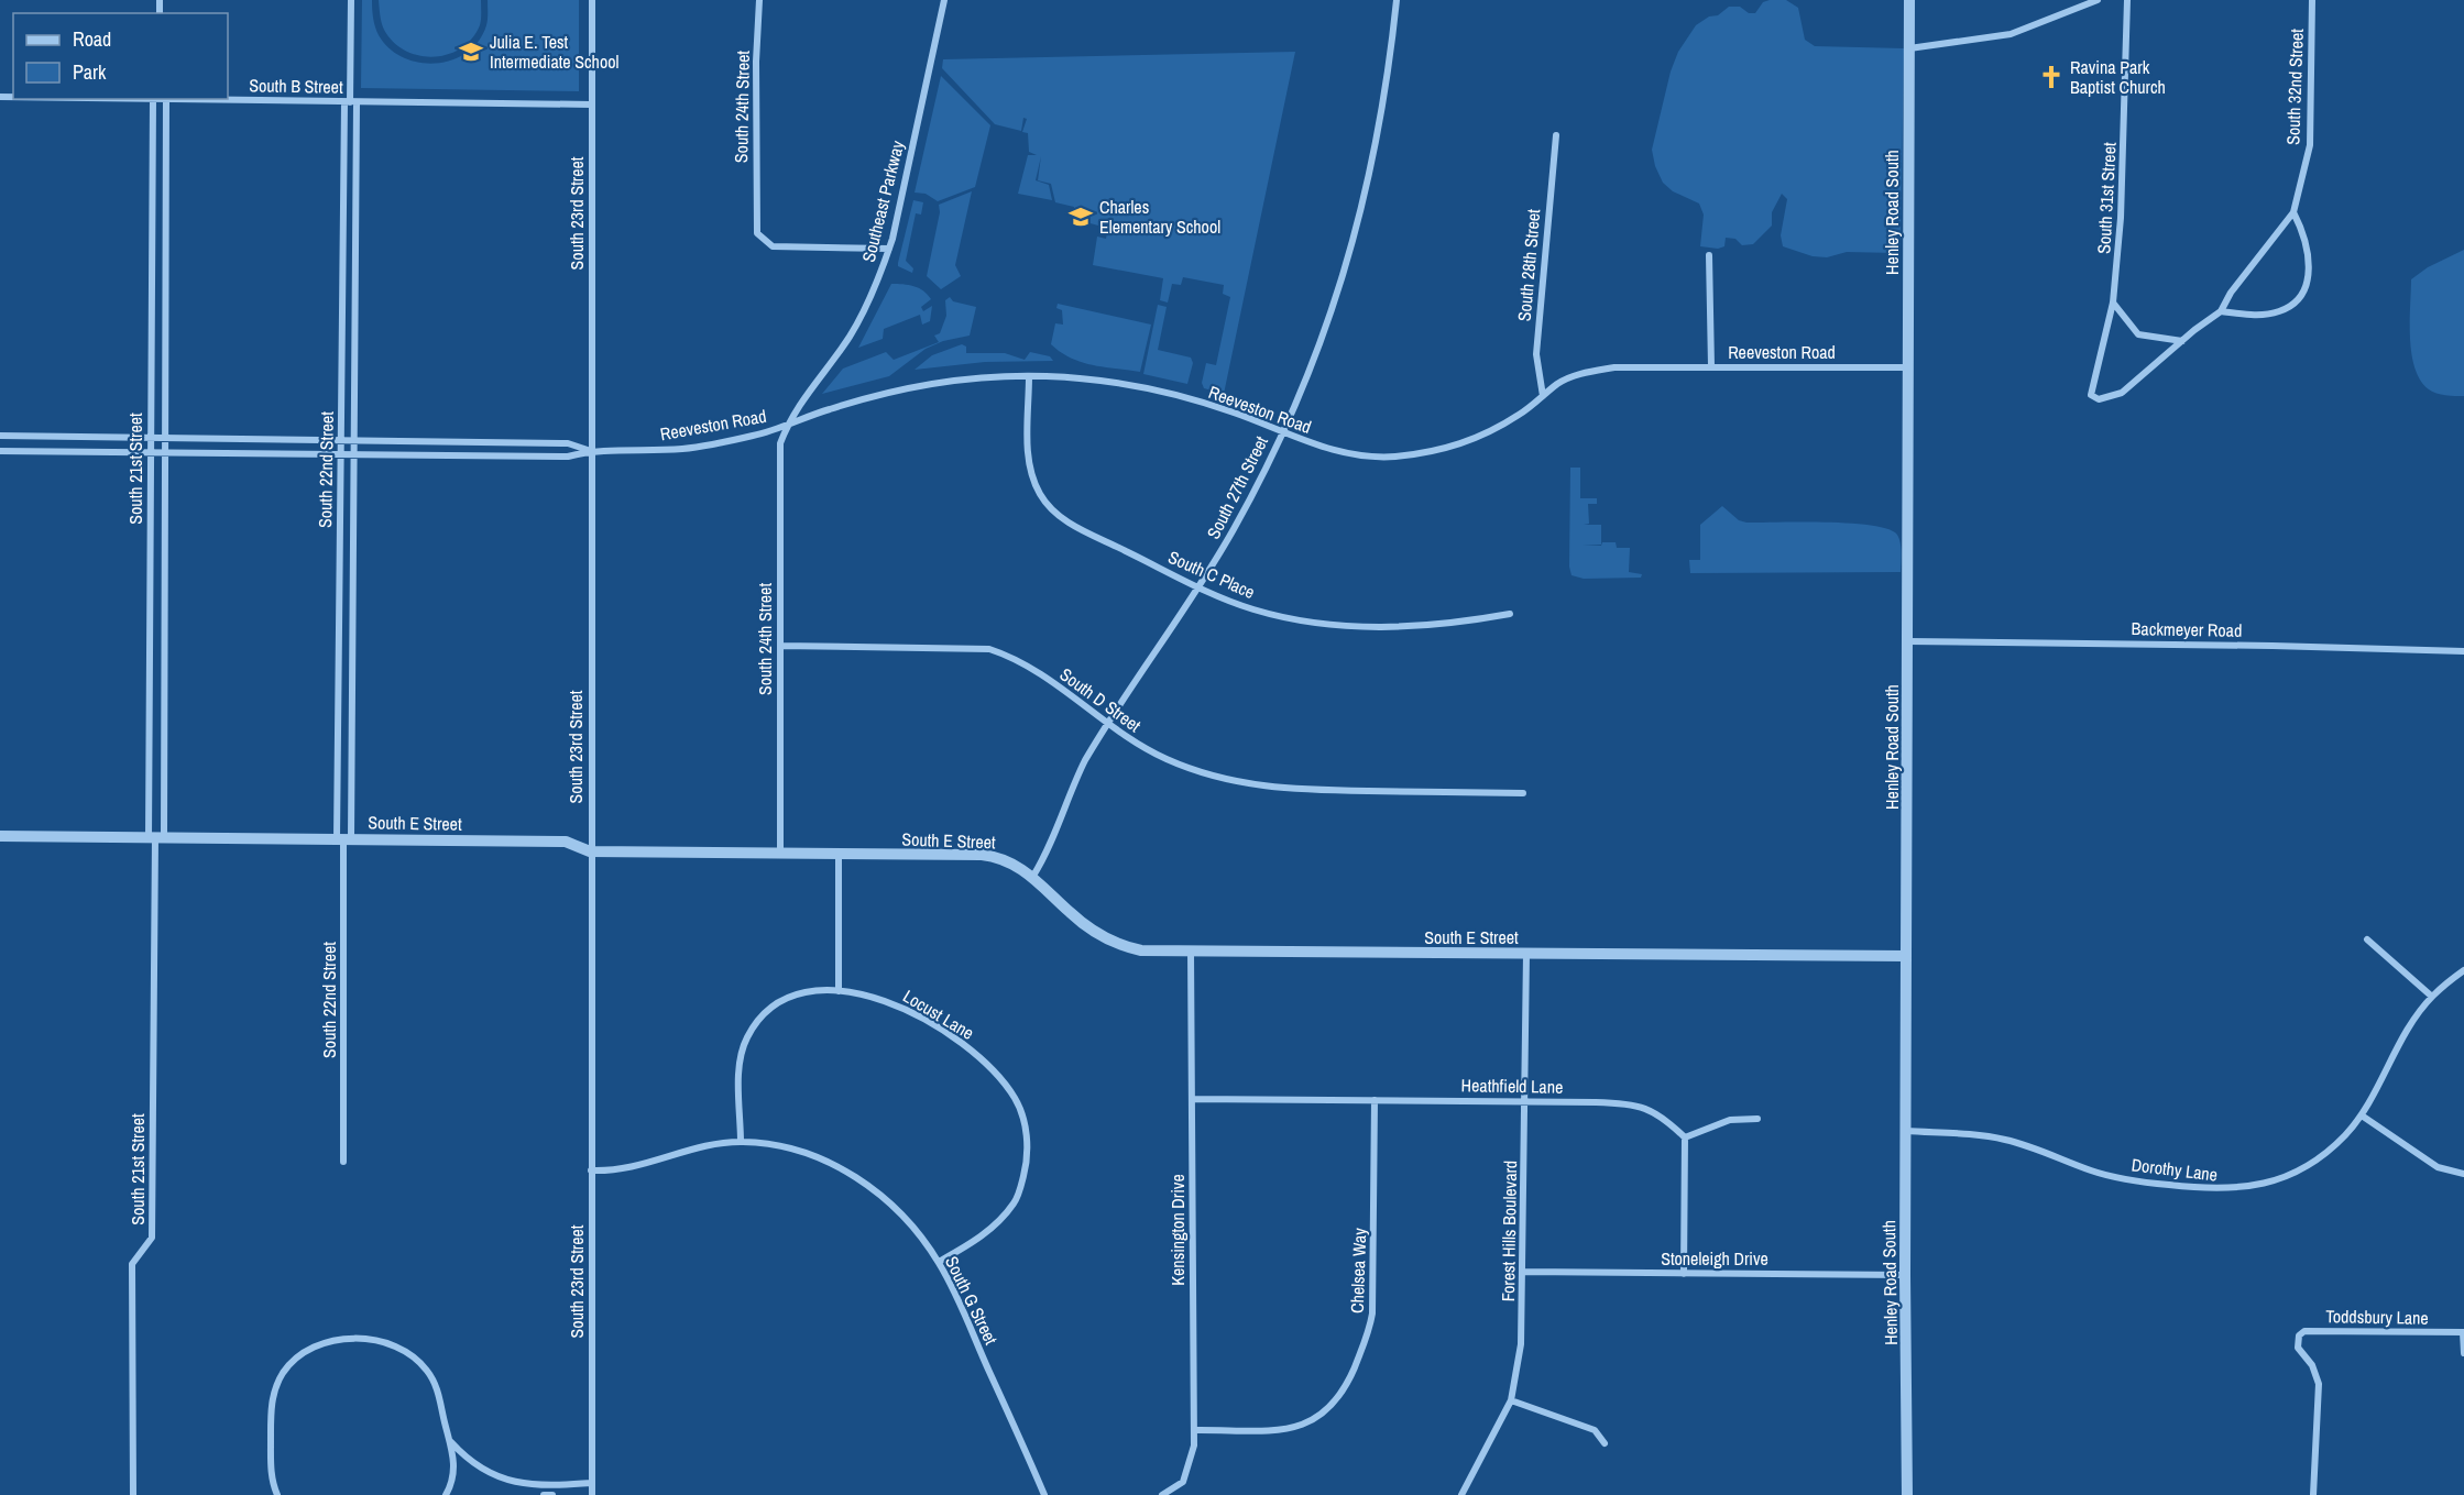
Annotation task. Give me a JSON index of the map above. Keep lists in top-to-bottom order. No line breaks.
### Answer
{"streets":{"street":["South B Street","South 32nd Street","South 24th Street","South 31st Street","Southeast Parkway","Henley Road South","South 23rd Street","South 28th Street","Reeveston Road","South 21st Street","South 22nd Street","South 27th Street","South C Place","Backmeyer Road","South D Street","South E Street","Locust Lane","Heathfield Lane","Dorothy Lane","Kensington Drive","Forest Hills Boulevard","Stoneleigh Drive","Chelsea Way","South G Street","Toddsbury Lane"]},"crossings":[["South B Street","South 23rd Street"],["South B Street","South 22nd Street"],["South 32nd Street","South 31st Street"],["South 24th Street","Southeast Parkway"],["South 24th Street","Reeveston Road"],["South 24th Street","South D Street"],["South 24th Street","South E Street"],["Southeast Parkway","Reeveston Road"],["Henley Road South","Reeveston Road"],["Henley Road South","Backmeyer Road"],["Henley Road South","South E Street"],["Henley Road South","Dorothy Lane"],["Henley Road South","Stoneleigh Drive"],["South 23rd Street","Reeveston Road"],["South 23rd Street","South E Street"],["South 23rd Street","South G Street"],["South 28th Street","Reeveston Road"],["Reeveston Road","South 21st Street"],["Reeveston Road","South 22nd Street"],["Reeveston Road","South 27th Street"],["Reeveston Road","South C Place"],["South 21st Street","South E Street"],["South 22nd Street","South E Street"],["South 27th Street","South C Place"],["South 27th Street","South D Street"],["South 27th Street","South E Street"],["South E Street","Kensington Drive"],["South E Street","Forest Hills Boulevard"],["Locust Lane","South G Street"],["Heathfield Lane","Kensington Drive"],["Heathfield Lane","Forest Hills Boulevard"],["Heathfield Lane","Chelsea Way"],["Kensington Drive","Chelsea Way"],["Forest Hills Boulevard","Stoneleigh Drive"]],"places":{"school or university":["Julia E. Test Intermediate School","Charles Elementary School"],"church":["Ravina Park Baptist Church"]},"legend":["Road","Park"]}
